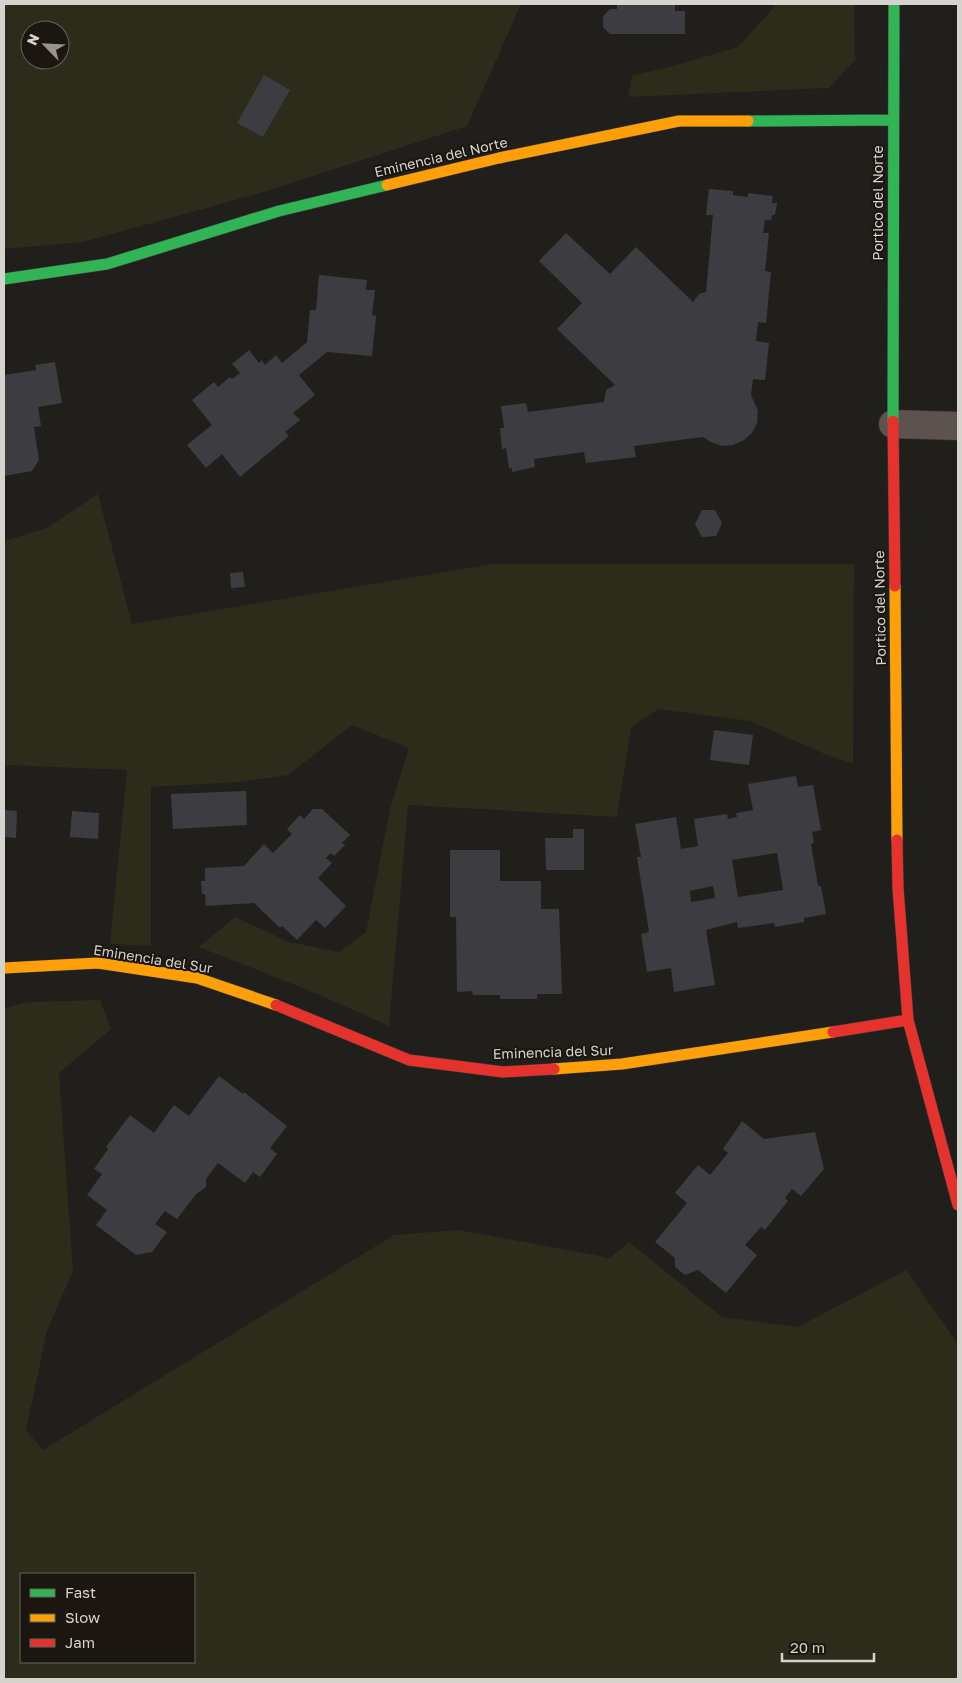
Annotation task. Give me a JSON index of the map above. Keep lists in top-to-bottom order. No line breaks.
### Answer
{"streets":{"street":["Eminencia del Norte","Portico del Norte","Eminencia del Sur"]},"crossings":[["Eminencia del Norte","Portico del Norte"],["Portico del Norte","Eminencia del Sur"]],"legend":["Fast","Slow","Jam"],"scale_bar":"20 m","north":"top left"}
